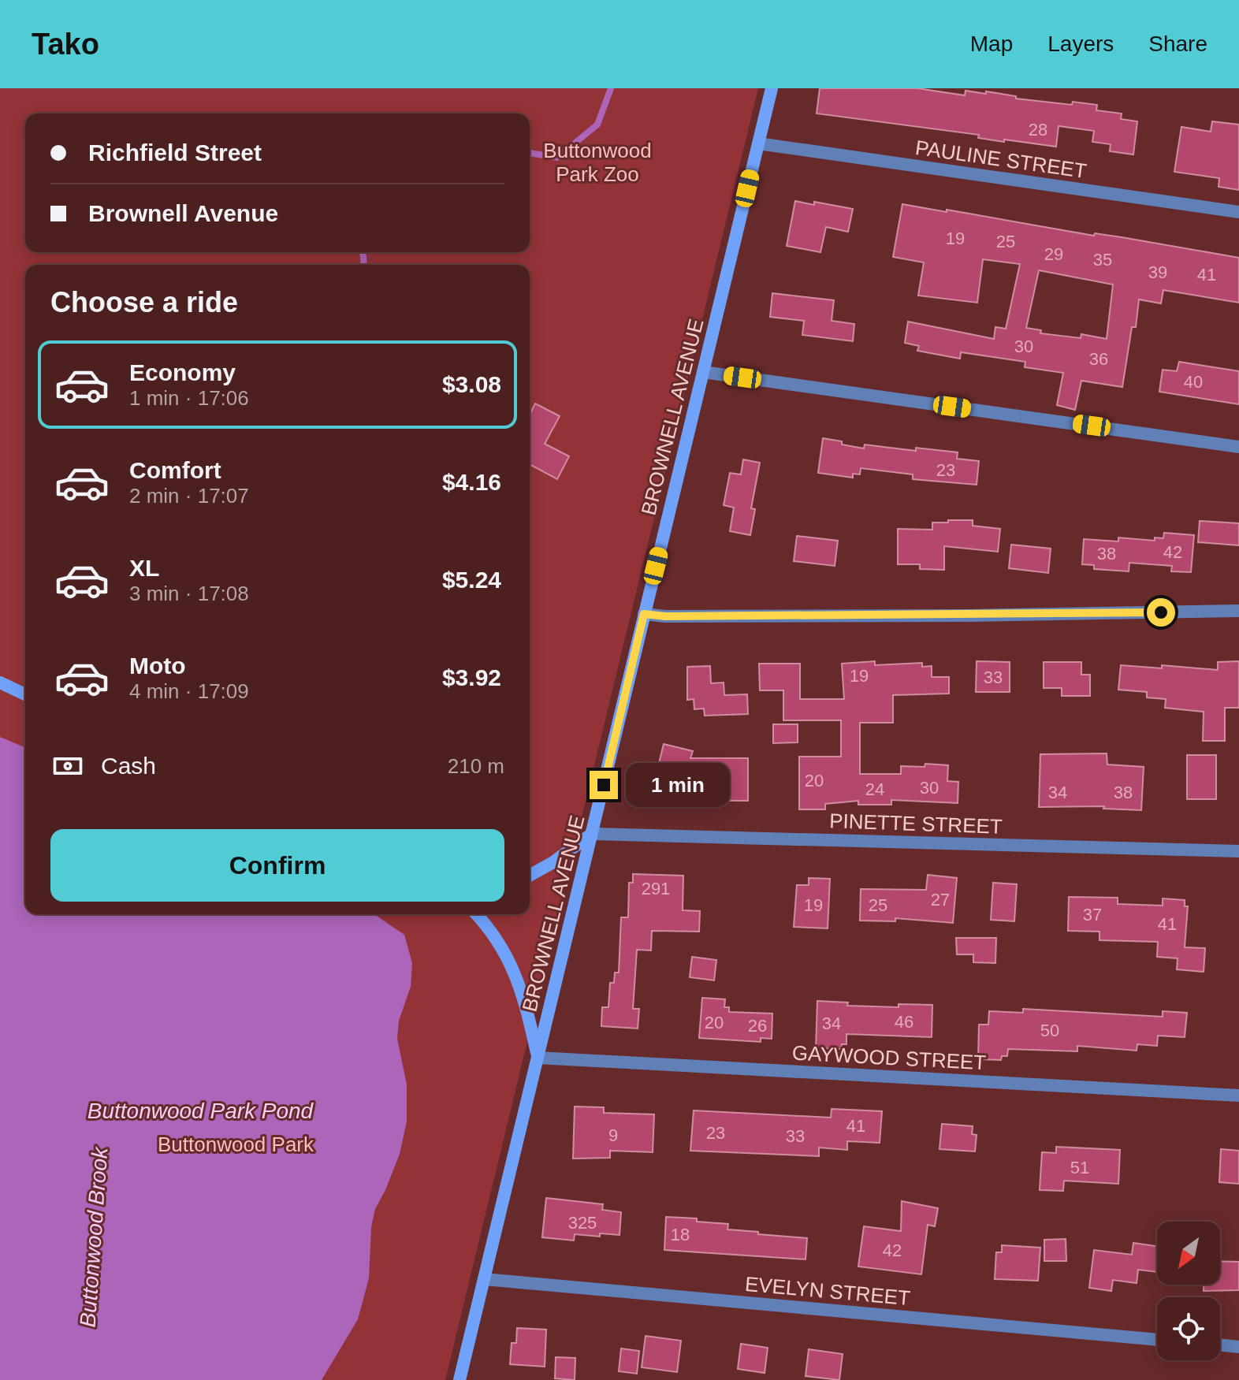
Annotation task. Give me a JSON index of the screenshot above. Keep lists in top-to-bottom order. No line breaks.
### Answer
{"streets":{"main road":["BROWNELL AVENUE"],"street":["PAULINE STREET","PINETTE STREET","GAYWOOD STREET","EVELYN STREET"]},"crossings":[["PAULINE STREET","BROWNELL AVENUE"],["BROWNELL AVENUE","PINETTE STREET"],["BROWNELL AVENUE","GAYWOOD STREET"],["BROWNELL AVENUE","EVELYN STREET"]],"water":["Buttonwood Park Pond","Buttonwood Brook"],"parks":["Buttonwood Park Zoo","Buttonwood Park"],"house_numbers":["28","19","25","29","35","39","41","30","36","40","23","42","38","19","33","20","30","24","34","38","291","27","19","25","37","41","46","20","34","26","50","41","23","9","33","51","325","18","42"],"north":"bottom left","page":{"header":"Tako","nav":["Map","Layers","Share"],"banner":["Richfield Street","Brownell Avenue"],"heading":"Choose a ride","list":[{"name":"Economy","note":"1 min · 17:06","value":"$3.08"},{"name":"Comfort","note":"2 min · 17:07","value":"$4.16"},{"name":"XL","note":"3 min · 17:08","value":"$5.24"},{"name":"Moto","note":"4 min · 17:09","value":"$3.92"}],"pay":["Cash","210 m"],"bubble":"1 min","buttons":"Confirm"}}
